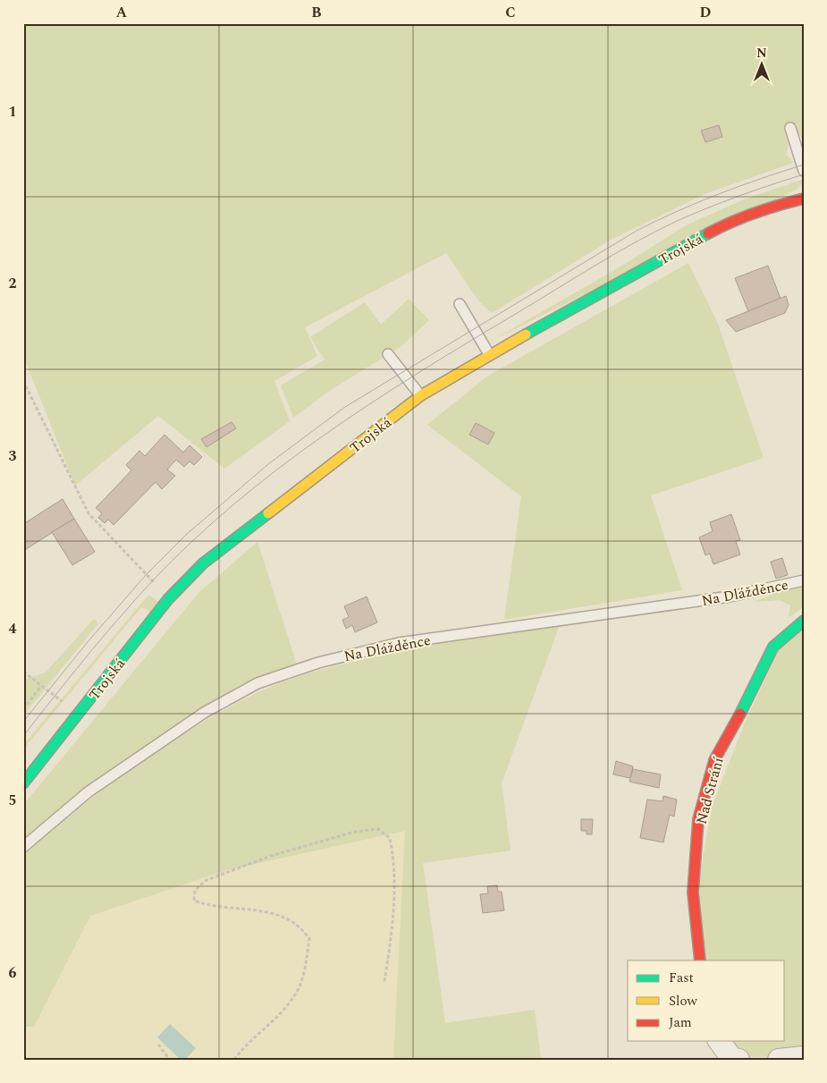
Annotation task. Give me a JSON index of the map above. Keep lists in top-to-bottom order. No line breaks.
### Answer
{"streets":{"street":["Trojská","Nad Strání"],"lane":["Na Dlážděnce"]},"legend":["Fast","Slow","Jam"],"north":"top","grid":{"columns":["A","B","C","D"],"rows":["1","2","3","4","5","6"]}}
